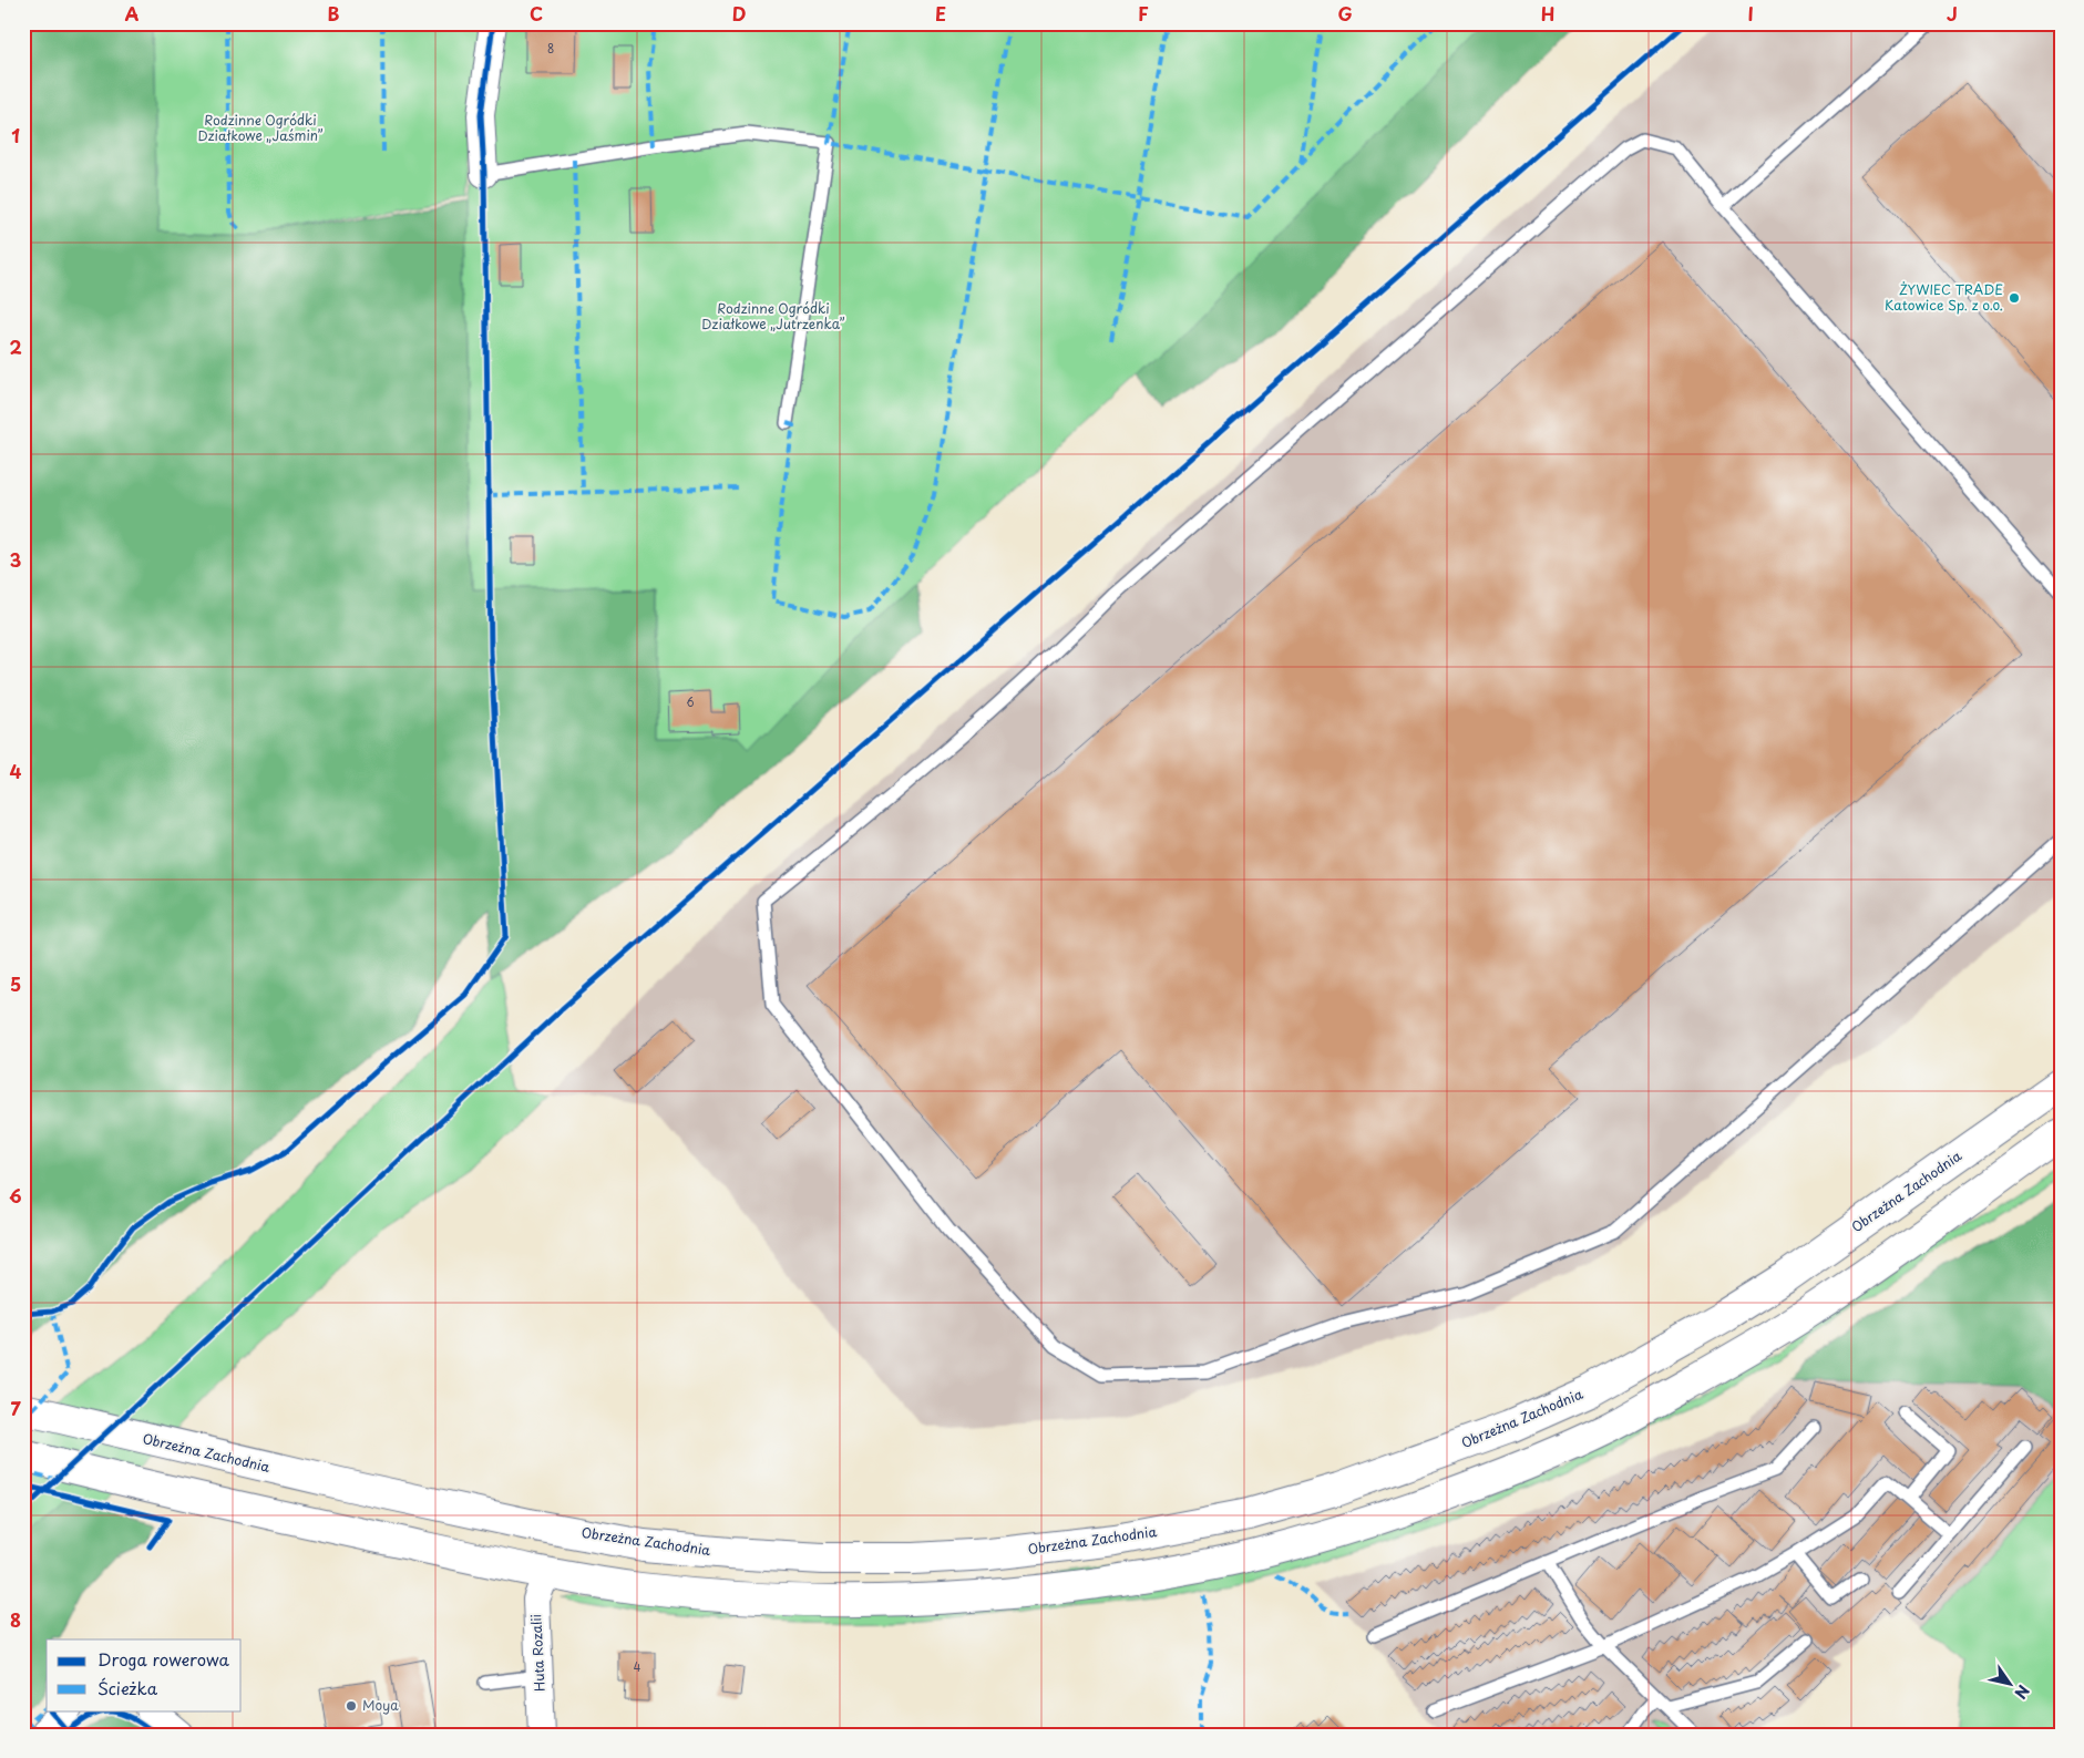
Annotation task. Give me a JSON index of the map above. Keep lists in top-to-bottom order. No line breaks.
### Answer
{"streets":{"street":["Obrzeżna Zachodnia","Huta Rozalii"]},"parks":["Rodzinne Ogródki Działkowe „Jaśmin”","Rodzinne Ogródki Działkowe „Jutrzenka”"],"places":["ŻYWIEC TRADE Katowice Sp. z o.o.","Moya"],"house_numbers":["8","6","4"],"legend":["Droga rowerowa","Ścieżka"],"north":"bottom right","grid":{"columns":["A","B","C","D","E","F","G","H","I","J"],"rows":["1","2","3","4","5","6","7","8"]}}
